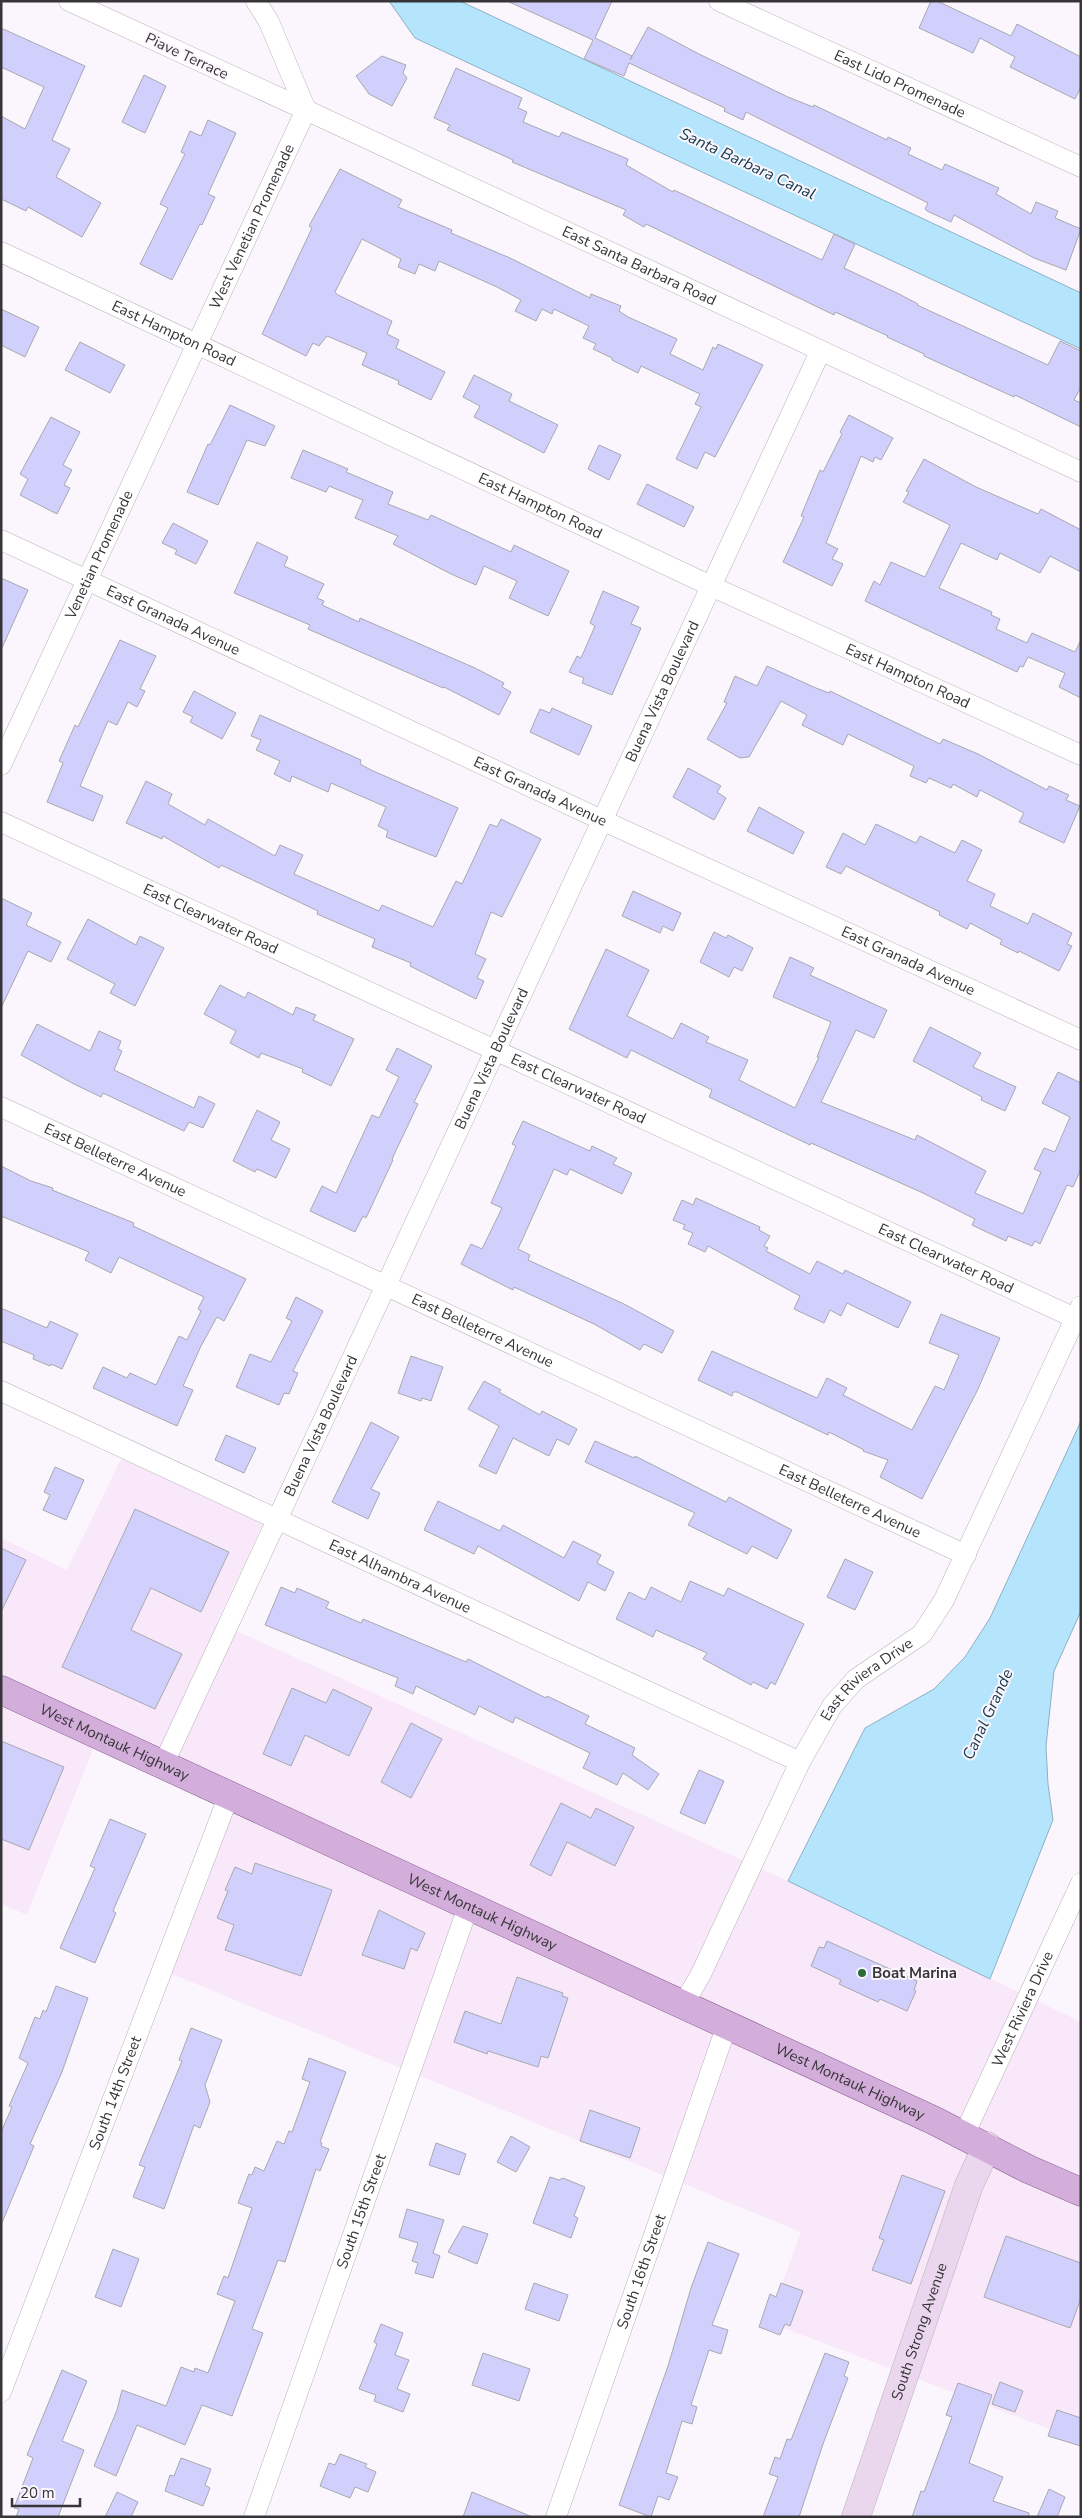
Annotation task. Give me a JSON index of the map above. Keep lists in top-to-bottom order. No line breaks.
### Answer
{"streets":{"main road":["West Montauk Highway"],"street":["Piave Terrace","East Lido Promenade","West Venetian Promenade","East Santa Barbara Road","East Hampton Road","Venetian Promenade","East Granada Avenue","Buena Vista Boulevard","East Clearwater Road","East Belleterre Avenue","East Alhambra Avenue","East Riviera Drive","West Riviera Drive","South 14th Street","South 15th Street","South 16th Street","South Strong Avenue"]},"crossings":[["Piave Terrace","West Venetian Promenade"],["Piave Terrace","East Santa Barbara Road"],["West Venetian Promenade","East Santa Barbara Road"],["West Venetian Promenade","East Hampton Road"],["West Venetian Promenade","Venetian Promenade"],["East Santa Barbara Road","Buena Vista Boulevard"],["East Hampton Road","Venetian Promenade"],["East Hampton Road","Buena Vista Boulevard"],["Venetian Promenade","East Granada Avenue"],["East Granada Avenue","Buena Vista Boulevard"],["Buena Vista Boulevard","East Clearwater Road"],["Buena Vista Boulevard","East Belleterre Avenue"],["Buena Vista Boulevard","East Alhambra Avenue"],["Buena Vista Boulevard","West Montauk Highway"],["East Clearwater Road","East Riviera Drive"],["East Belleterre Avenue","East Riviera Drive"],["East Alhambra Avenue","East Riviera Drive"],["East Riviera Drive","West Montauk Highway"],["West Montauk Highway","West Riviera Drive"],["West Montauk Highway","South 14th Street"],["West Montauk Highway","South 15th Street"],["West Montauk Highway","South 16th Street"],["West Montauk Highway","South Strong Avenue"],["West Riviera Drive","South Strong Avenue"]],"water":["Santa Barbara Canal","Canal Grande"],"places":["Boat Marina"],"scale_bar":"20 m"}
